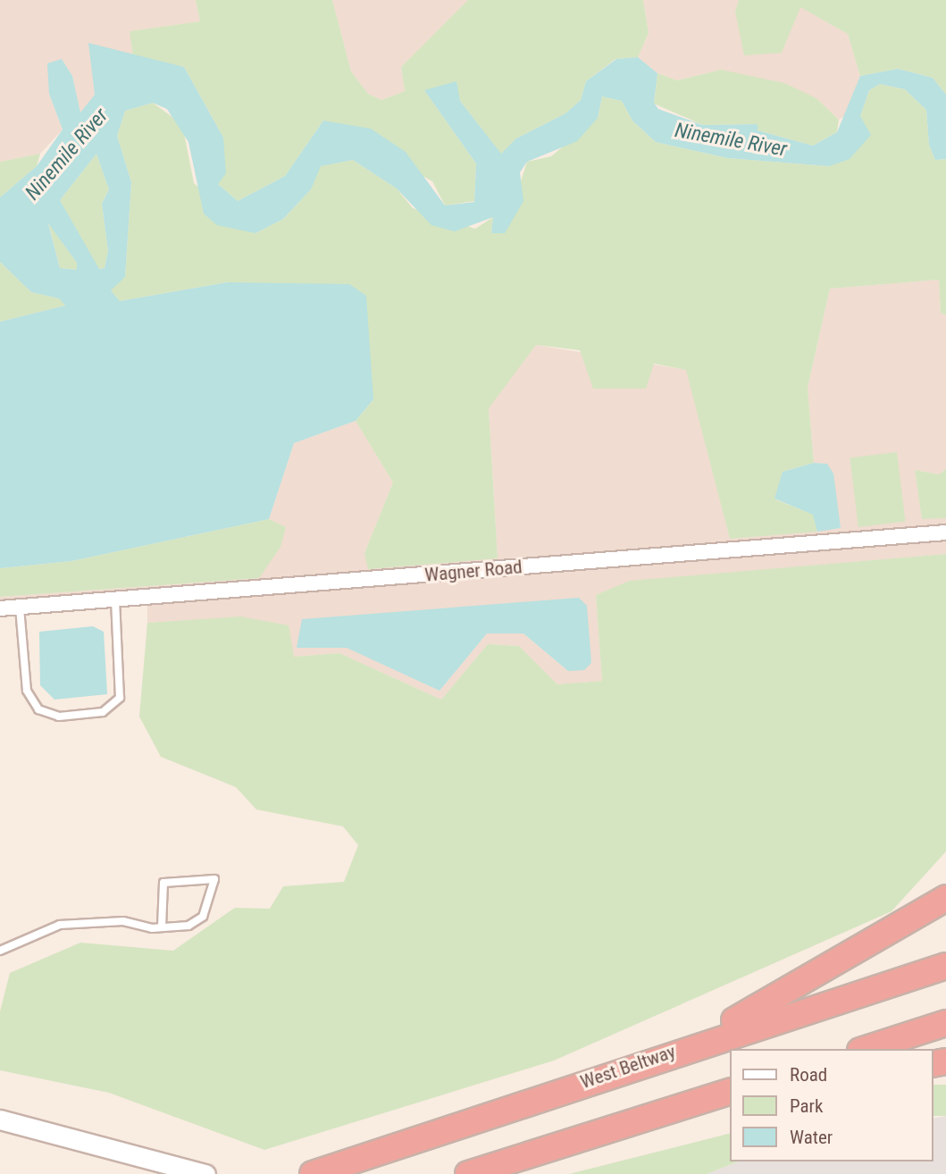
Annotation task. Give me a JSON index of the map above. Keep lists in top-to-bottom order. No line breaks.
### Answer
{"streets":{"highway":["West Beltway"],"street":["Wagner Road"]},"water":["Ninemile River"],"legend":["Road","Park","Water"]}
